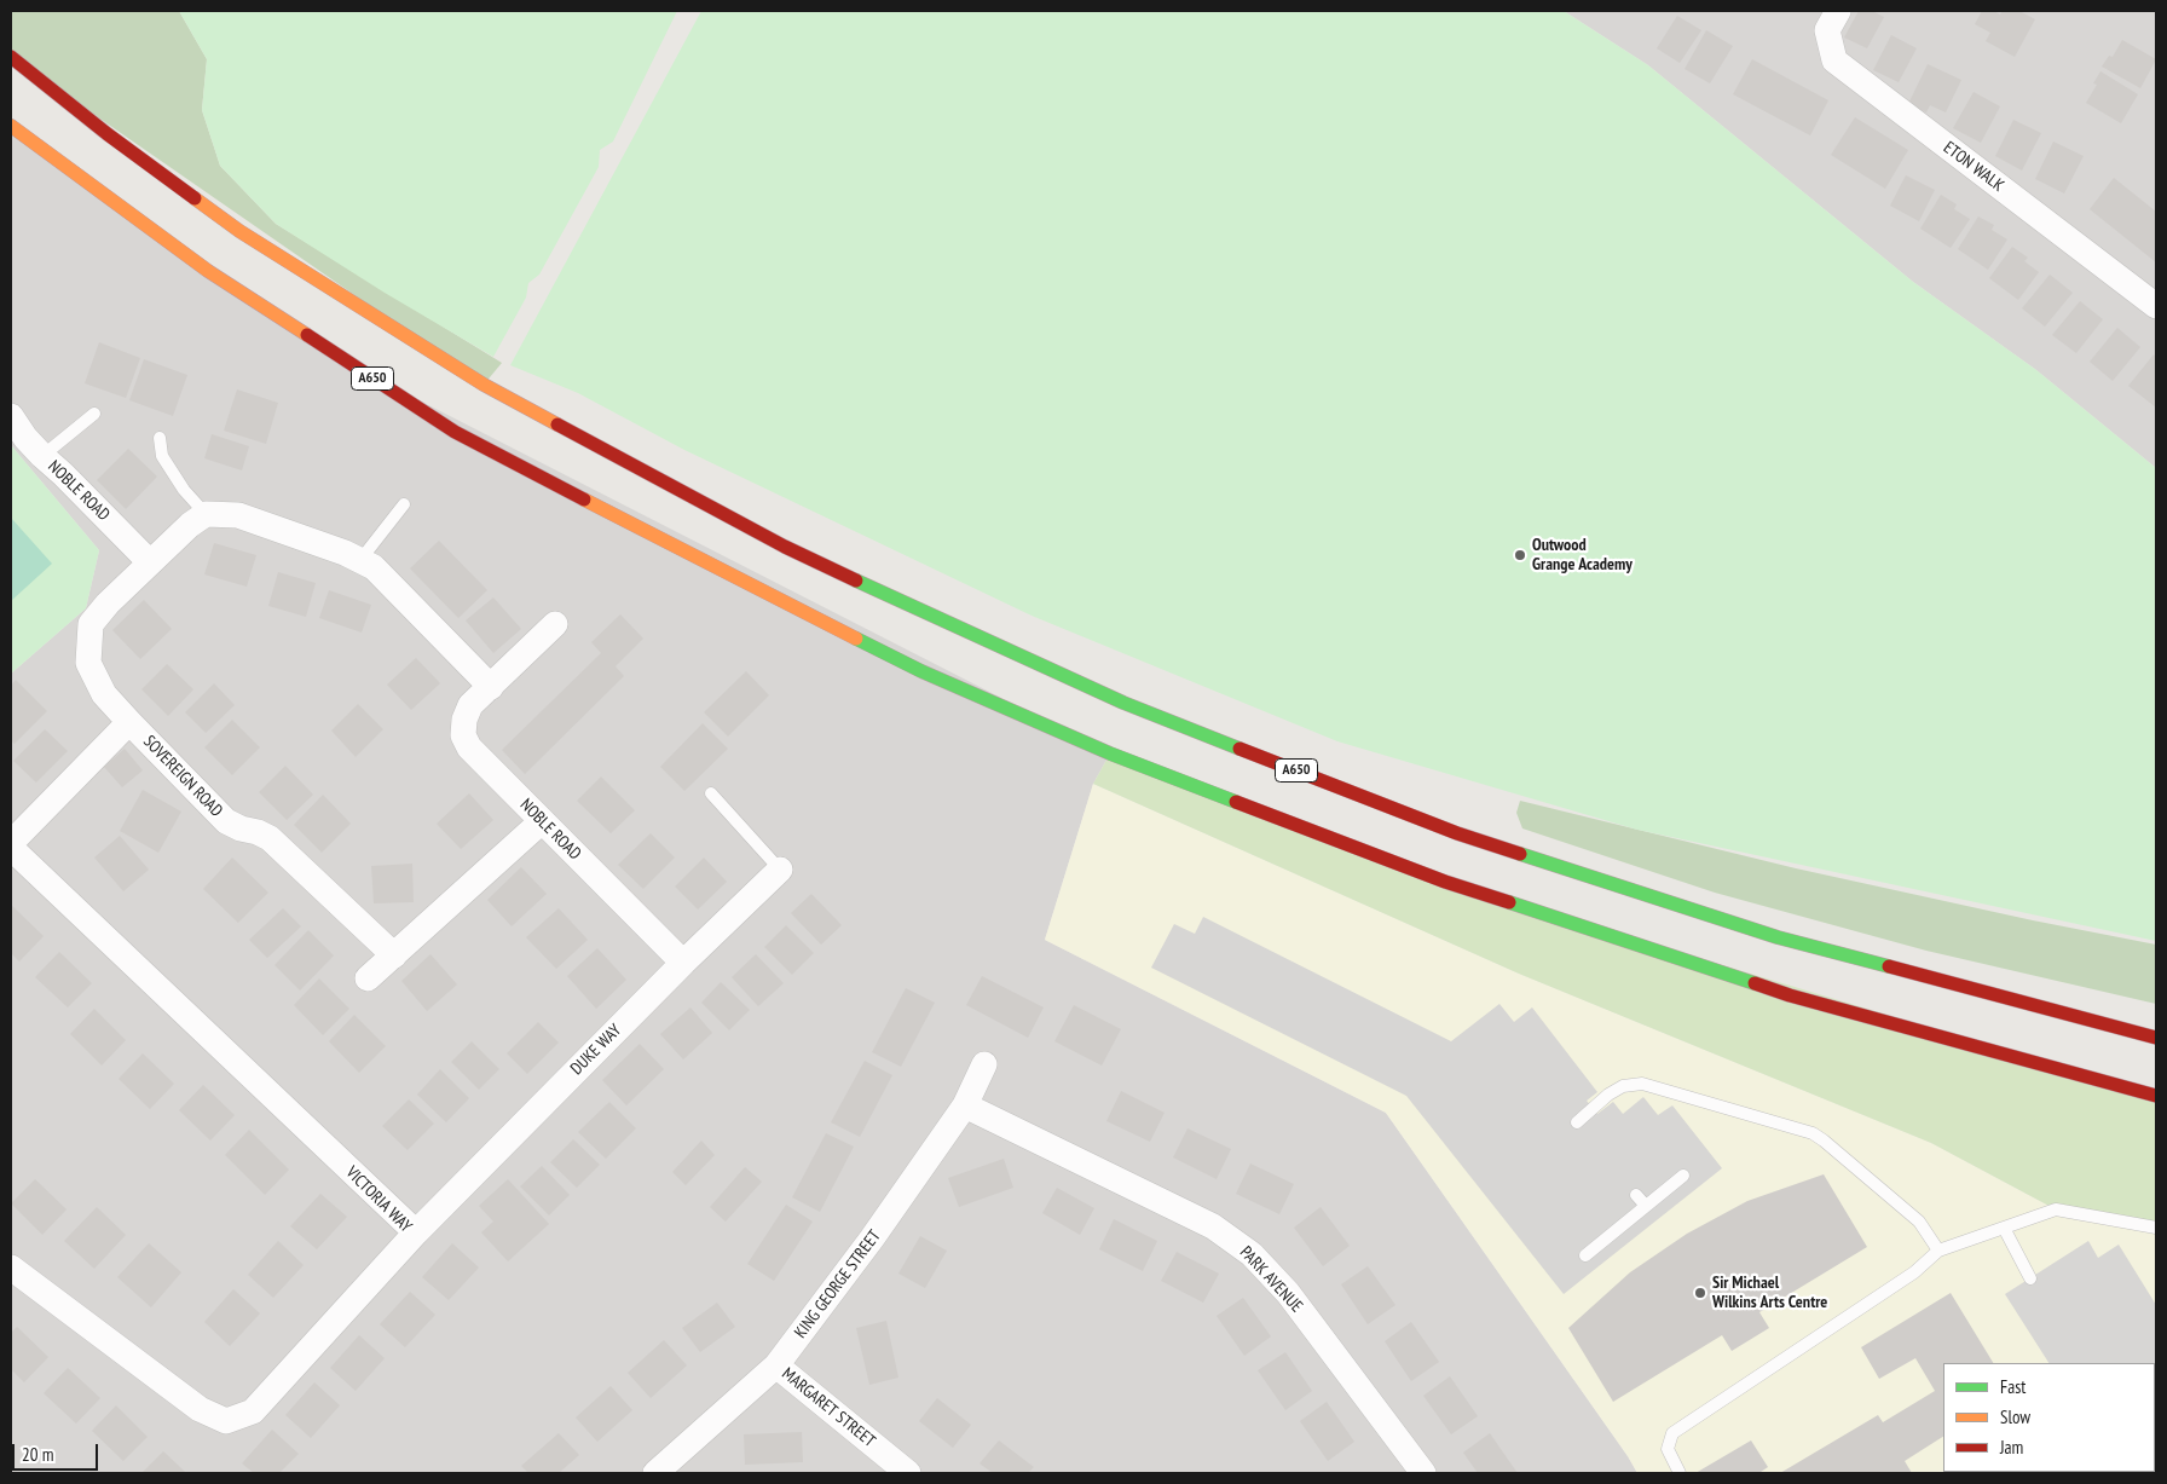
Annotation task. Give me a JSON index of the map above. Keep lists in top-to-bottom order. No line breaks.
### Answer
{"streets":{"highway":["A650"],"street":["ETON WALK","NOBLE ROAD","SOVEREIGN ROAD","DUKE WAY","VICTORIA WAY","PARK AVENUE","KING GEORGE STREET","MARGARET STREET"]},"crossings":[["NOBLE ROAD","DUKE WAY"],["SOVEREIGN ROAD","VICTORIA WAY"],["DUKE WAY","VICTORIA WAY"],["PARK AVENUE","KING GEORGE STREET"],["KING GEORGE STREET","MARGARET STREET"]],"places":["Outwood Grange Academy","Sir Michael Wilkins Arts Centre"],"legend":["Fast","Slow","Jam"],"scale_bar":"20 m"}
